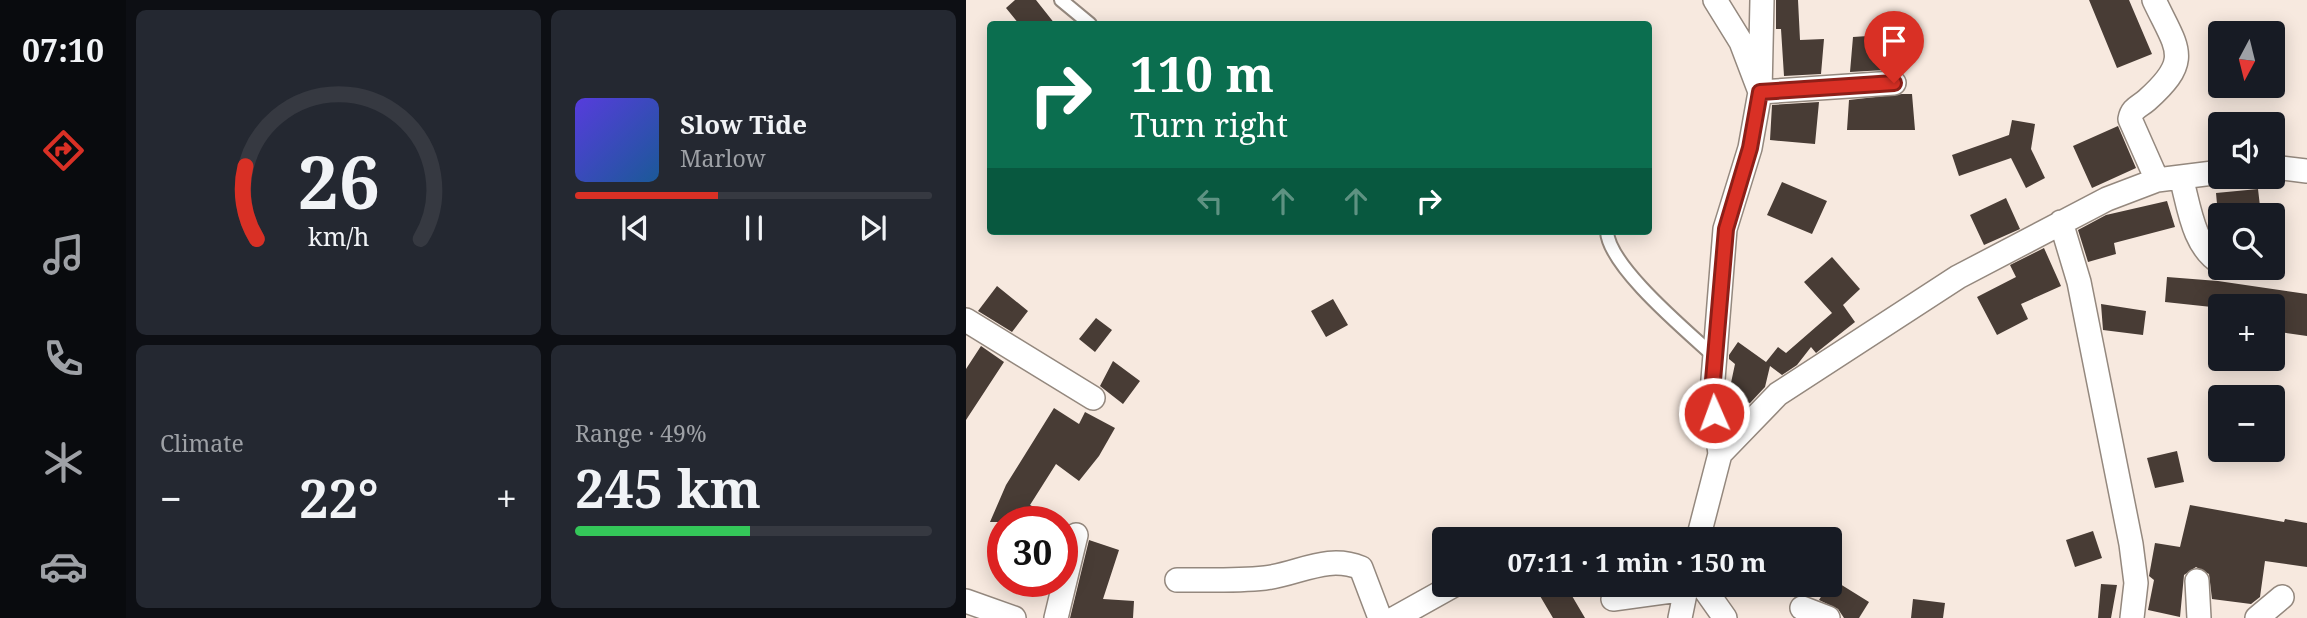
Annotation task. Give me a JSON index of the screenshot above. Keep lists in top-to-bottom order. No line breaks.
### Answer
{"north":"bottom","page":{"tabs":"07:10","map_buttons":["+","−"],"turn":["110 m","Turn right"],"song":["Slow Tide","Marlow"],"tile":["Climate",["Range · 49%","245 km"]],"heat":["−","22°","+"],"limit":"30","trip":"07:11 · 1 min · 150 m","gauge":["26","km/h"]}}
